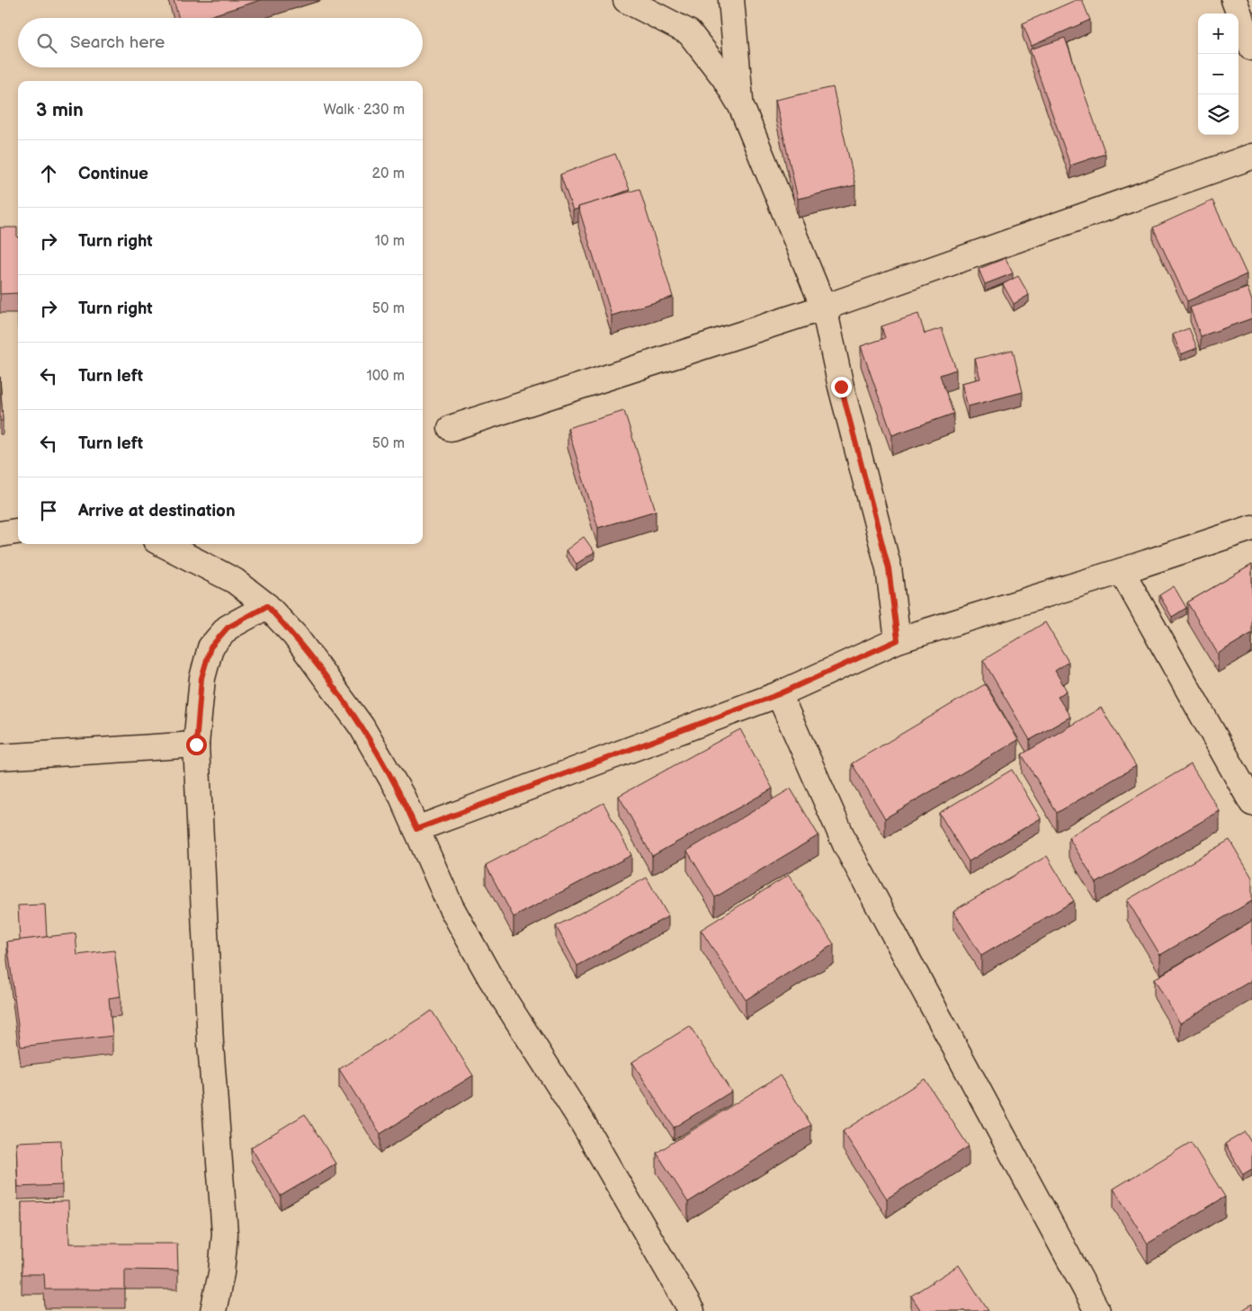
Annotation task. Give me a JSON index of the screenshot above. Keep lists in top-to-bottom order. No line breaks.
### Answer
{"page":{"map_buttons":["+","−"],"search":"Search here","heading":["3 min","Walk · 230 m"],"list":[["Continue","20 m"],["Turn right","10 m"],["Turn right","50 m"],["Turn left","100 m"],["Turn left","50 m"],"Arrive at destination"]}}
